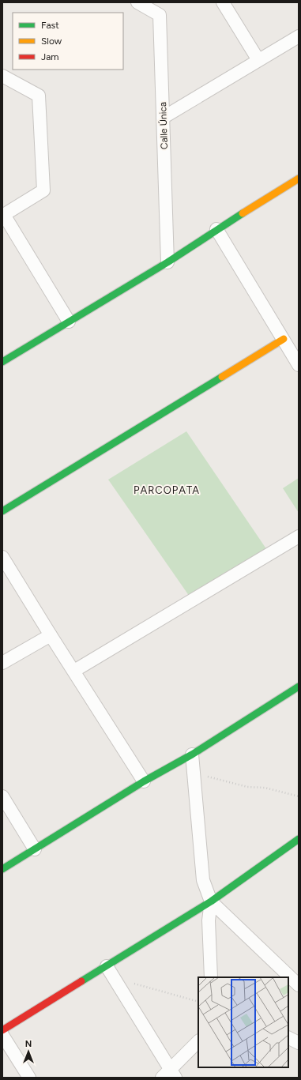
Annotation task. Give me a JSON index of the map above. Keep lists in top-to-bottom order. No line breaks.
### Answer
{"streets":{"street":["Calle Única"]},"districts":["PARCOPATA"],"legend":["Fast","Slow","Jam"],"north":"top"}
